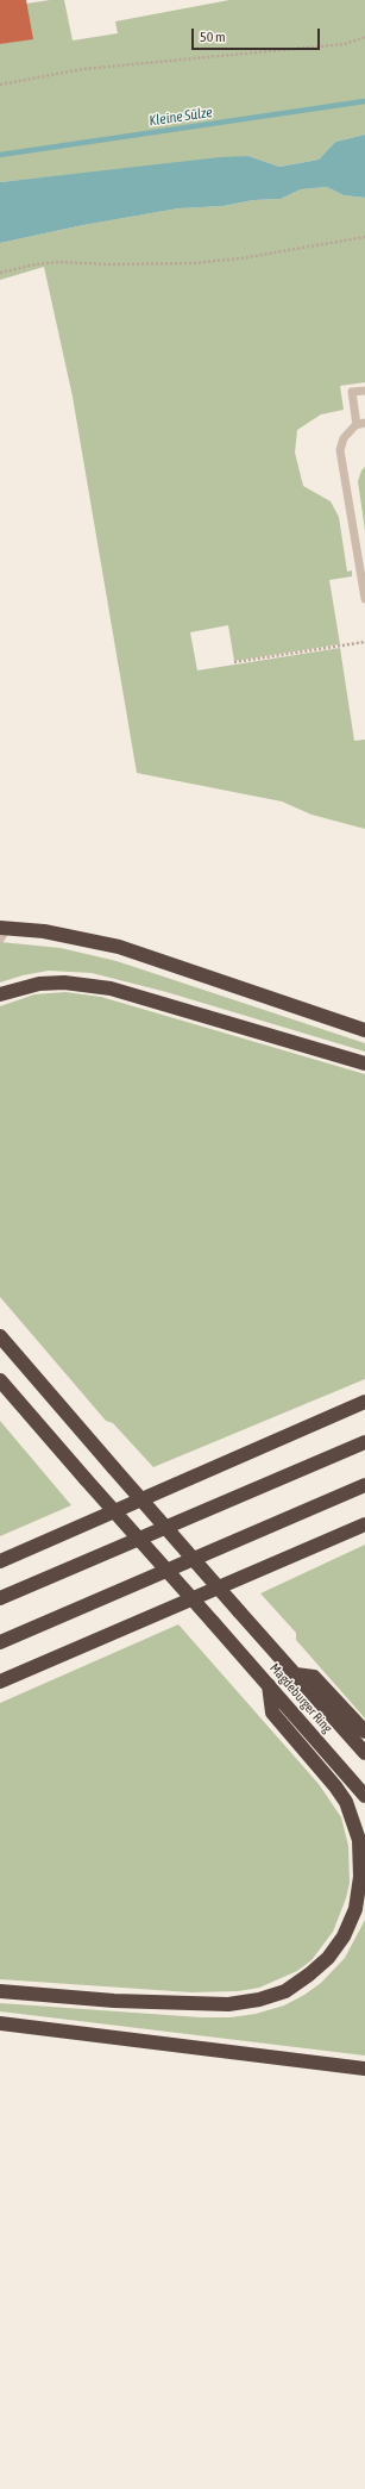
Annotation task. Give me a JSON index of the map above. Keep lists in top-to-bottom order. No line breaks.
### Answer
{"streets":{"highway":["Magdeburger Ring"]},"water":["Kleine Sülze"],"scale_bar":"50 m"}
